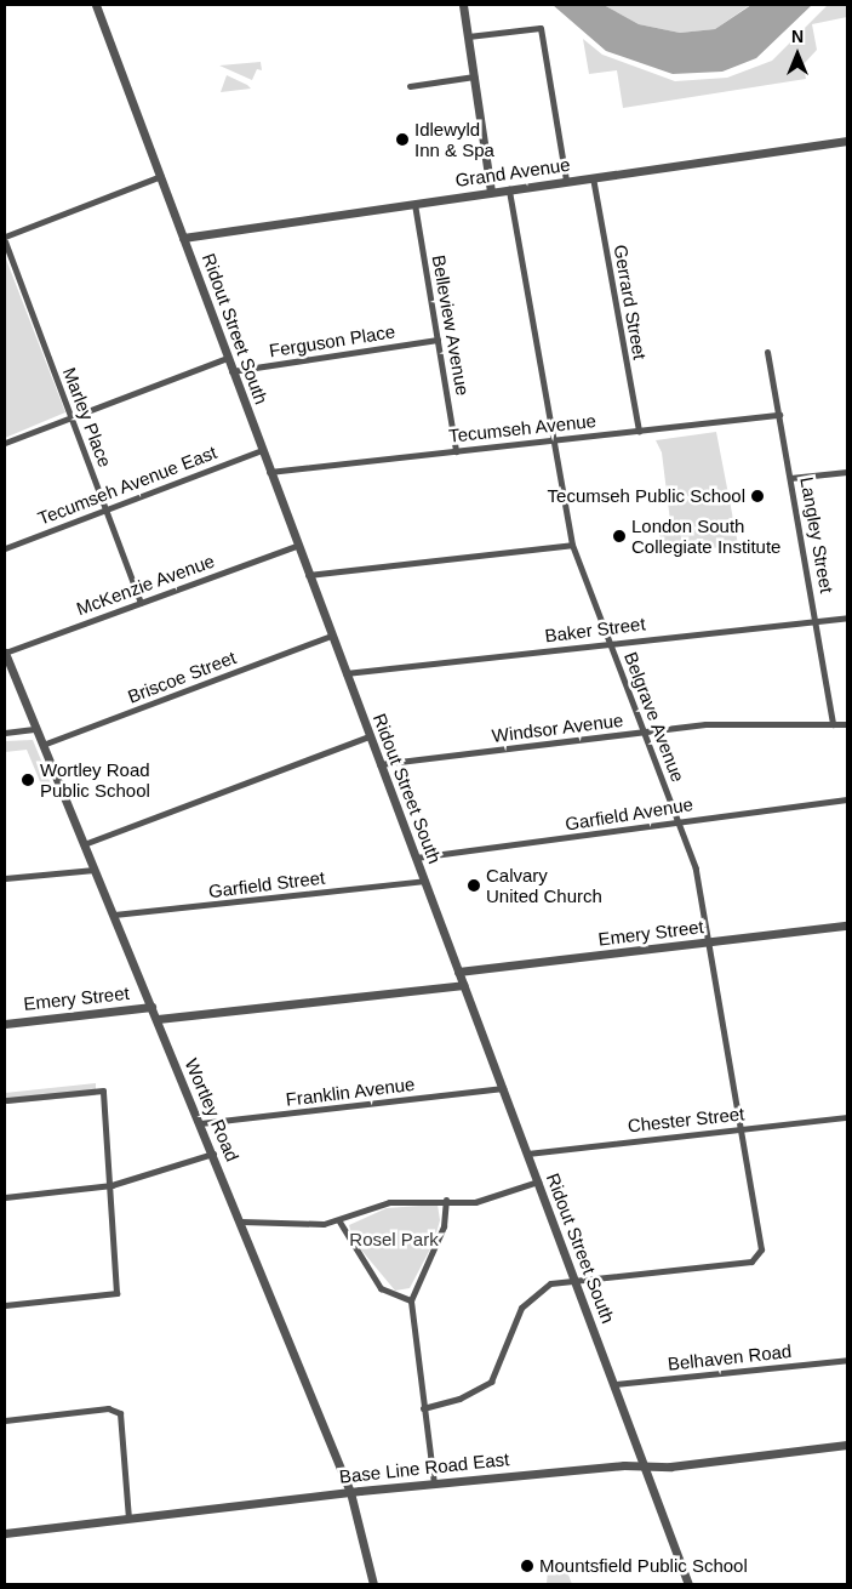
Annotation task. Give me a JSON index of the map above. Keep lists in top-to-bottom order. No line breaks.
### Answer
{"streets":{"street":["Grand Avenue","Gerrard Street","Belleview Avenue","Ridout Street South","Ferguson Place","Marley Place","Tecumseh Avenue","Tecumseh Avenue East","Langley Street","McKenzie Avenue","Baker Street","Briscoe Street","Belgrave Avenue","Windsor Avenue","Garfield Avenue","Garfield Street","Emery Street","Franklin Avenue","Wortley Road","Chester Street","Belhaven Road","Base Line Road East"]},"crossings":[["Grand Avenue","Gerrard Street"],["Grand Avenue","Belleview Avenue"],["Grand Avenue","Ridout Street South"],["Grand Avenue","Belgrave Avenue"],["Gerrard Street","Tecumseh Avenue"],["Belleview Avenue","Ferguson Place"],["Belleview Avenue","Tecumseh Avenue"],["Ridout Street South","Ferguson Place"],["Ridout Street South","Tecumseh Avenue"],["Ridout Street South","Tecumseh Avenue East"],["Ridout Street South","McKenzie Avenue"],["Ridout Street South","Baker Street"],["Ridout Street South","Briscoe Street"],["Ridout Street South","Belgrave Avenue"],["Ridout Street South","Windsor Avenue"],["Ridout Street South","Garfield Avenue"],["Ridout Street South","Garfield Street"],["Ridout Street South","Emery Street"],["Ridout Street South","Franklin Avenue"],["Ridout Street South","Chester Street"],["Ridout Street South","Belhaven Road"],["Ridout Street South","Base Line Road East"],["Marley Place","Tecumseh Avenue East"],["Marley Place","McKenzie Avenue"],["Tecumseh Avenue","Langley Street"],["Tecumseh Avenue","Belgrave Avenue"],["Langley Street","Baker Street"],["Langley Street","Windsor Avenue"],["McKenzie Avenue","Wortley Road"],["Baker Street","Belgrave Avenue"],["Briscoe Street","Wortley Road"],["Belgrave Avenue","Windsor Avenue"],["Belgrave Avenue","Garfield Avenue"],["Belgrave Avenue","Emery Street"],["Belgrave Avenue","Chester Street"],["Garfield Street","Wortley Road"],["Emery Street","Wortley Road"],["Franklin Avenue","Wortley Road"],["Wortley Road","Base Line Road East"]],"parks":["Rosel Park"],"places":["Idlewyld Inn & Spa","Tecumseh Public School","London South Collegiate Institute","Wortley Road Public School","Calvary United Church","Mountsfield Public School"],"north":"top"}
